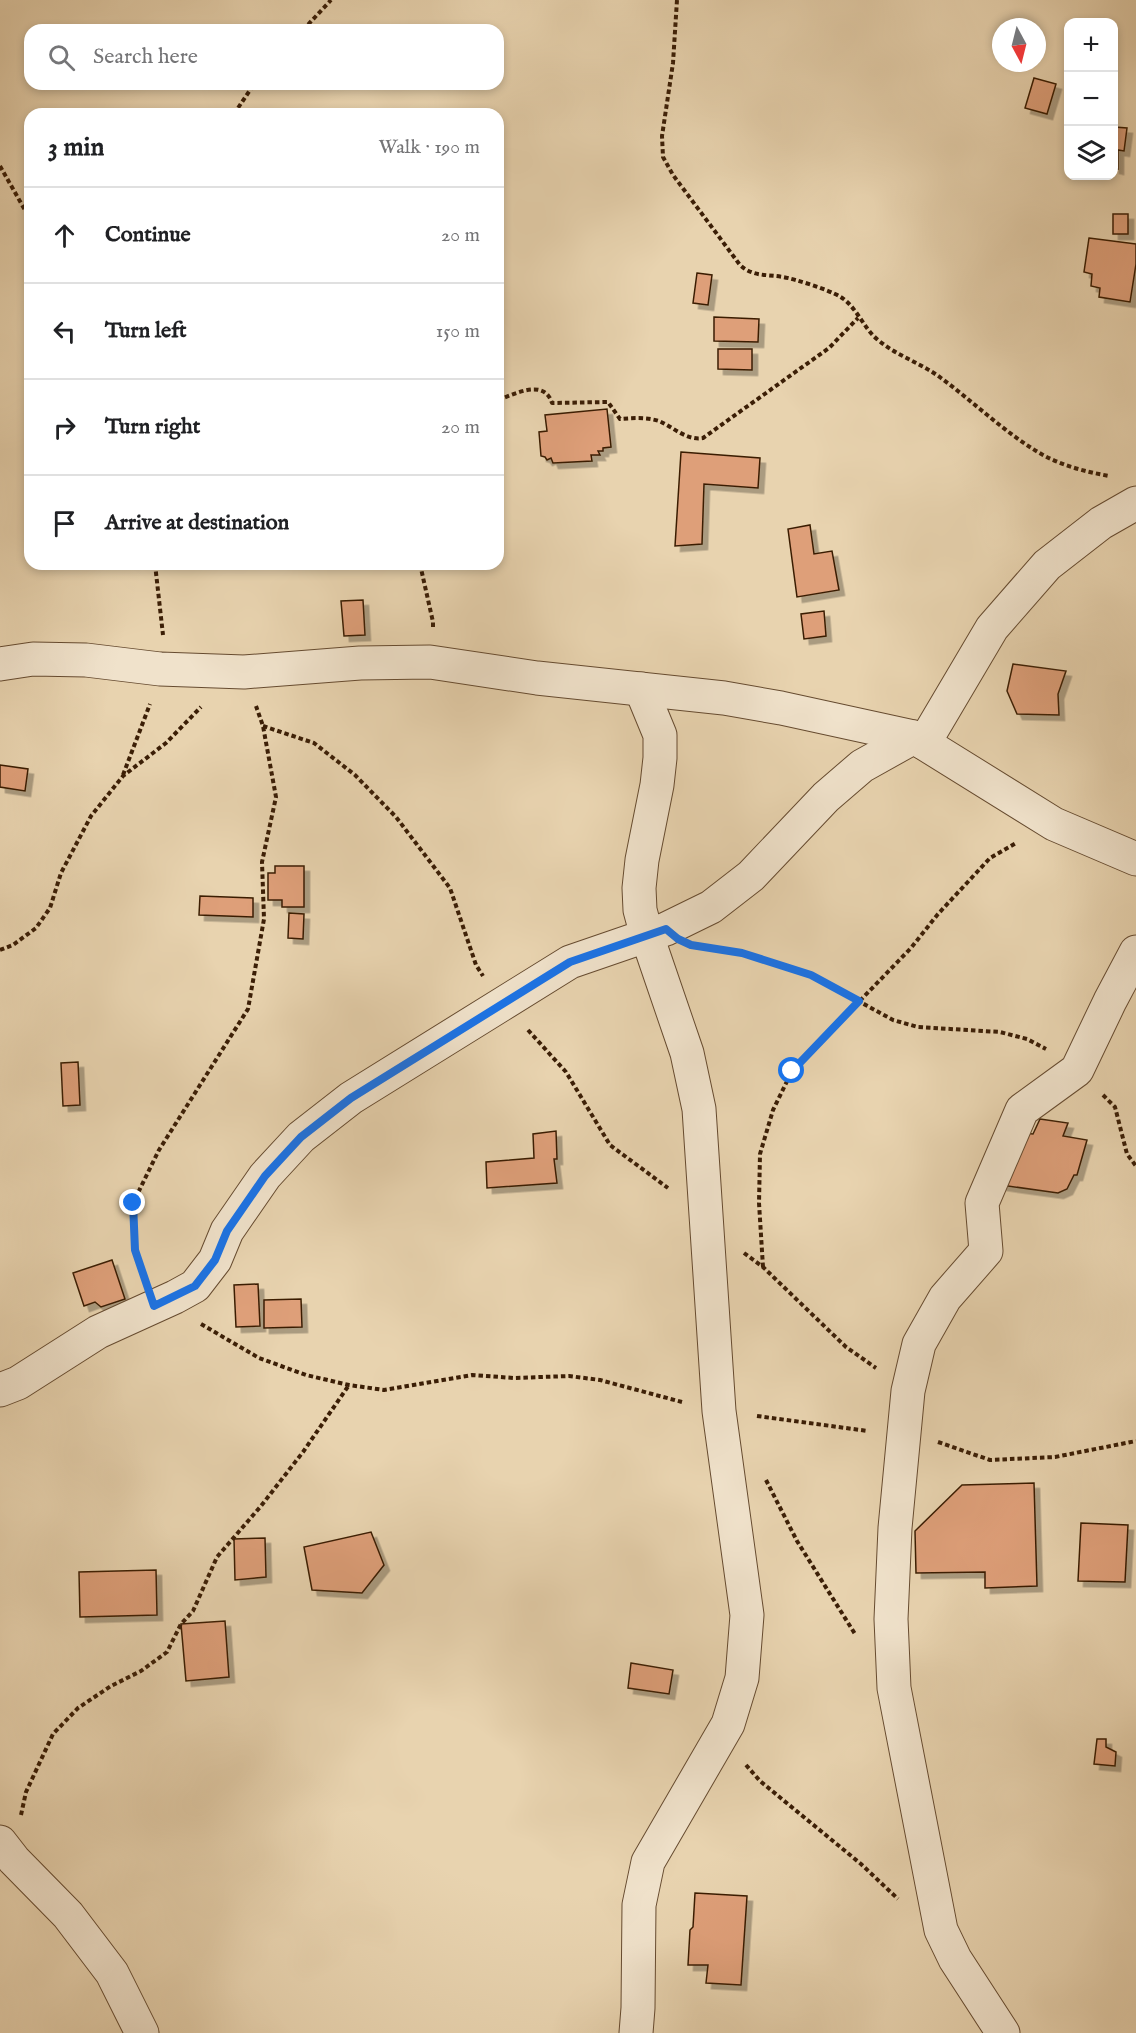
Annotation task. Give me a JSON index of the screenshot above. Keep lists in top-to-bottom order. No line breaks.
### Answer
{"north":"bottom","page":{"map_buttons":["+","−"],"search":"Search here","heading":["3 min","Walk · 190 m"],"list":[["Continue","20 m"],["Turn left","150 m"],["Turn right","20 m"],"Arrive at destination"]}}
